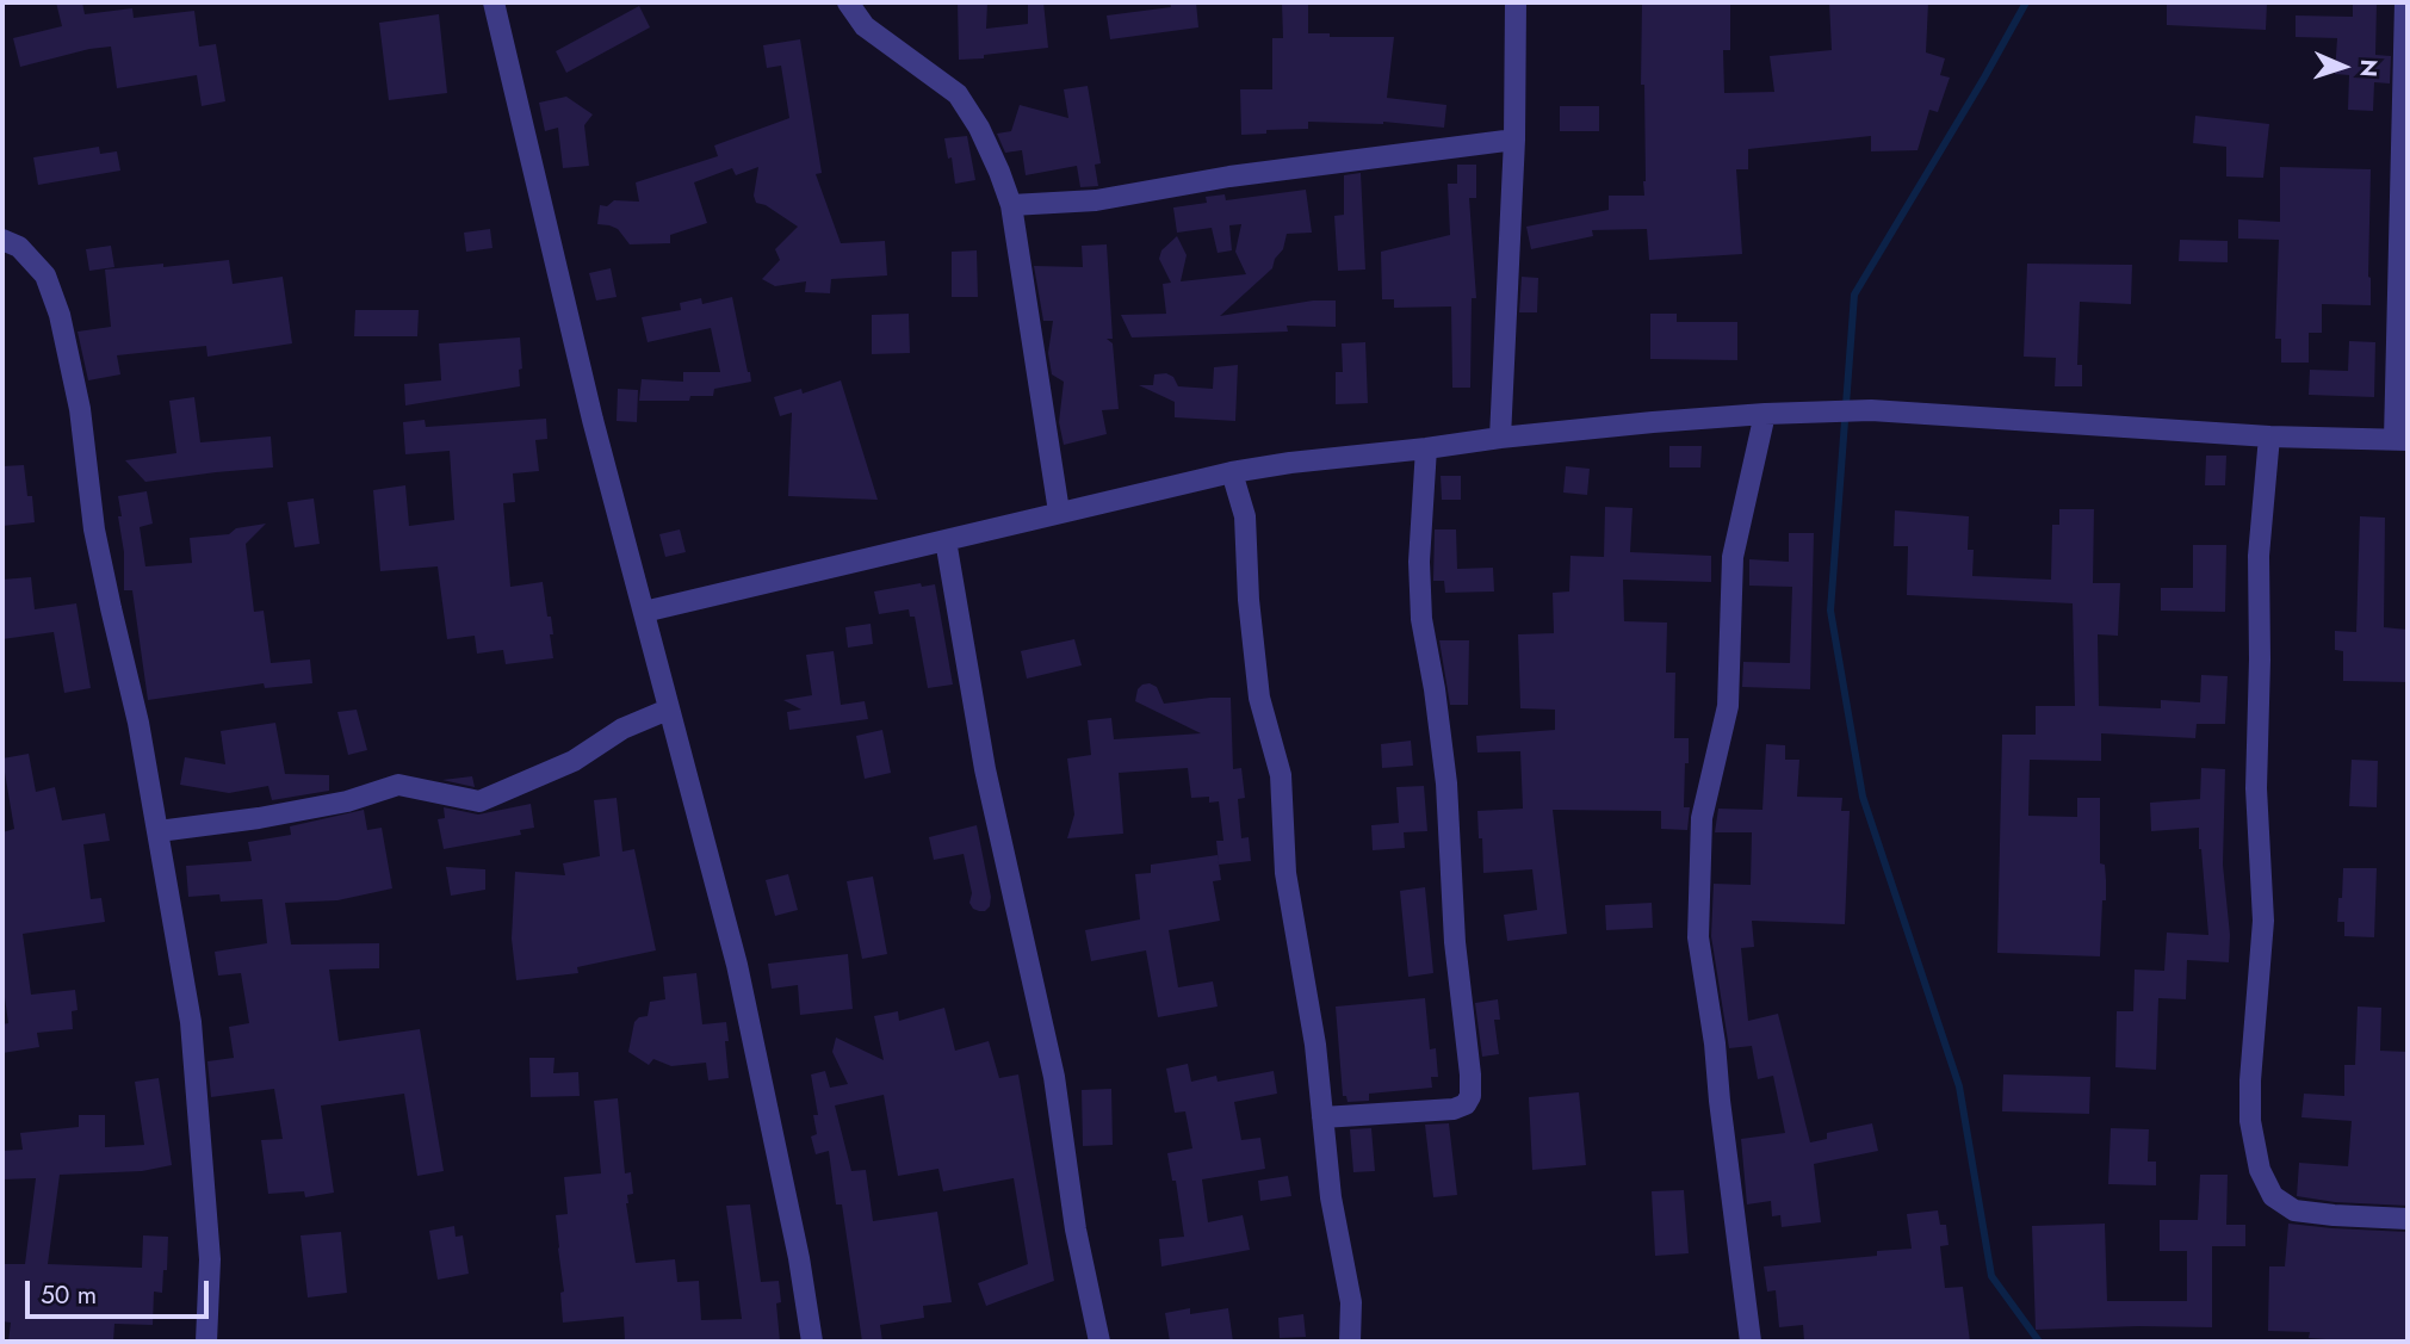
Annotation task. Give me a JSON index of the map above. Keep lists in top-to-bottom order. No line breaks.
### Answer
{"scale_bar":"50 m","north":"right"}
